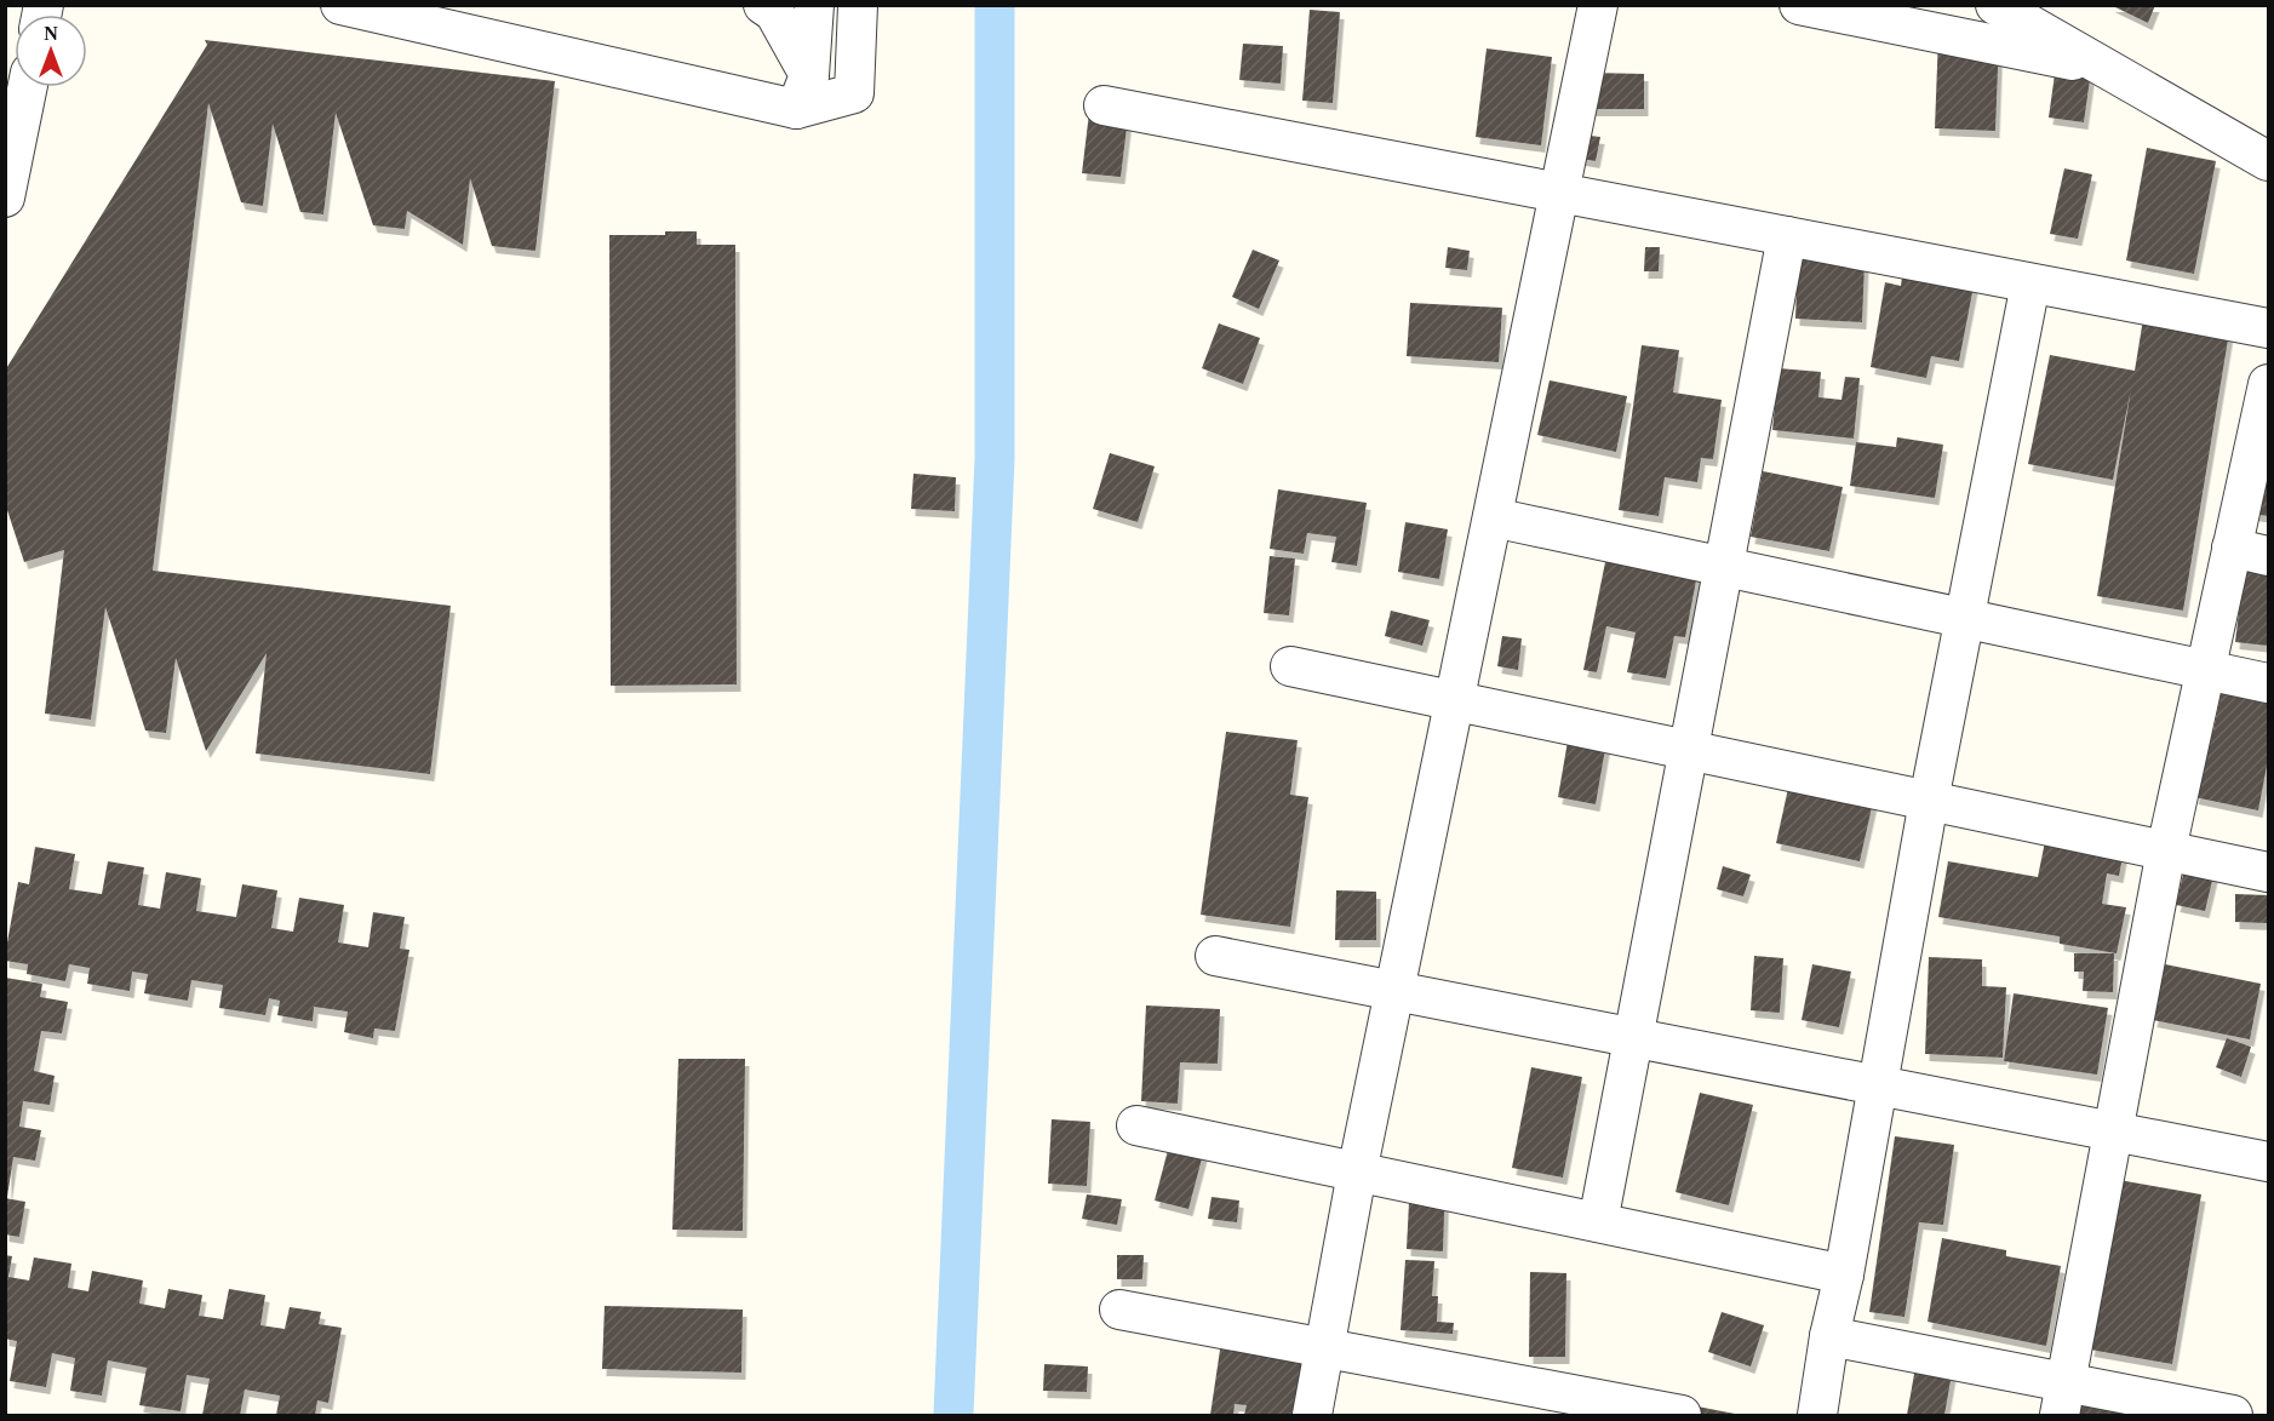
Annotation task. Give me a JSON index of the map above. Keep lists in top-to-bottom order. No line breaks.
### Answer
{"north":"top"}
